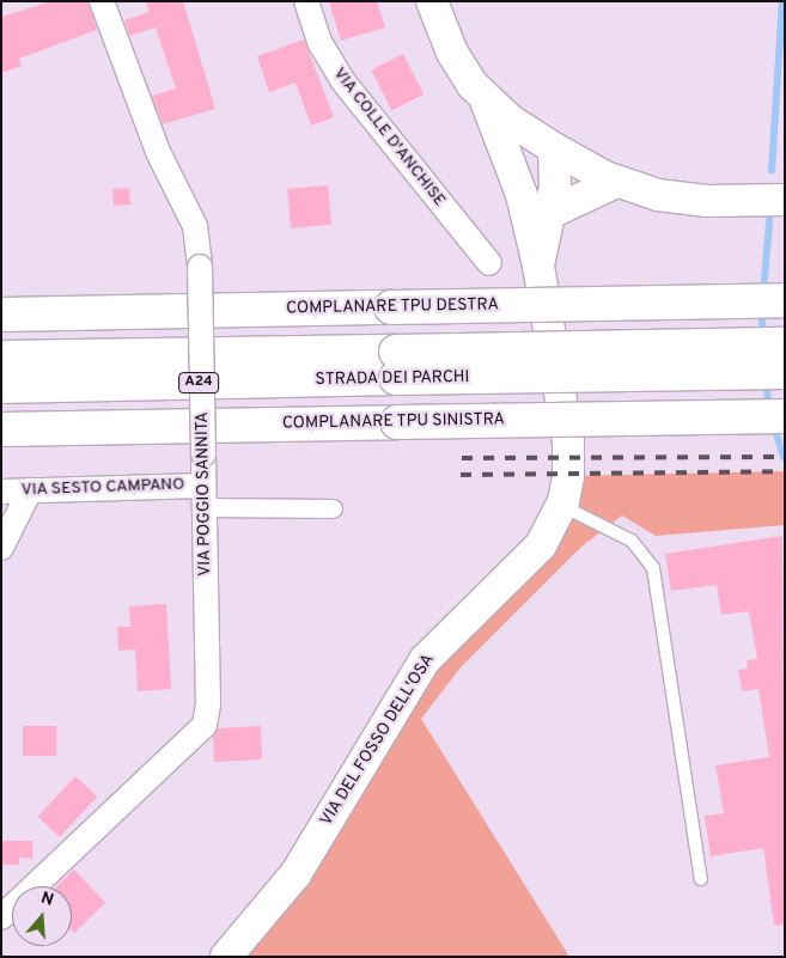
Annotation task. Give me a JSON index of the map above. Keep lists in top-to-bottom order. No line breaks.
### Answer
{"streets":{"highway":["COMPLANARE TPU DESTRA","STRADA DEI PARCHI","A24","COMPLANARE TPU SINISTRA"],"street":["VIA COLLE D'ANCHISE","VIA SESTO CAMPANO","VIA POGGIO SANNITA","VIA DEL FOSSO DELL'OSA"]},"crossings":[["VIA SESTO CAMPANO","VIA POGGIO SANNITA"]],"north":"top"}
